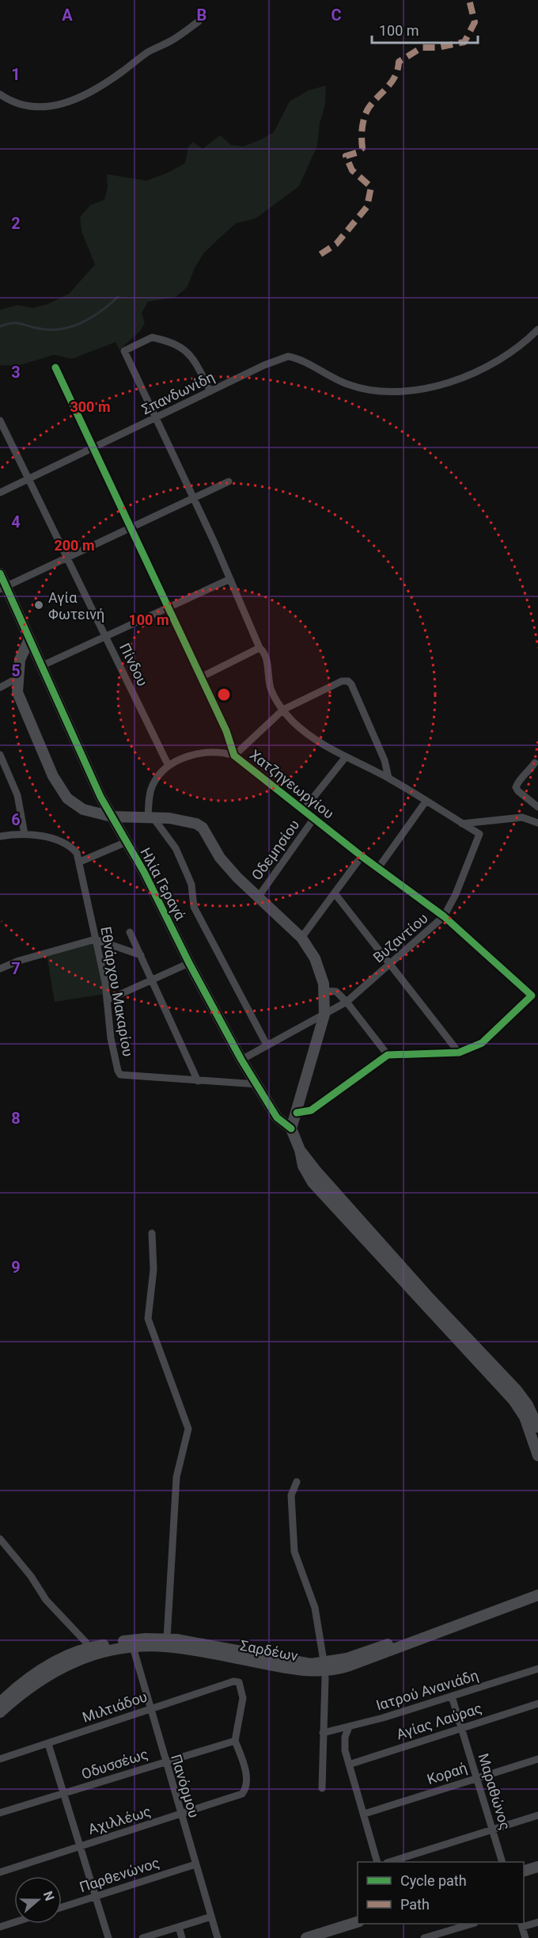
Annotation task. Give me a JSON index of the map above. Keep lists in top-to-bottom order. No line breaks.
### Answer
{"streets":{"street":["Σπανδωνίδη","Πίνδου","Χατζηγεωργίου","Οδεμησίου","Ηλία Γεραγά","Βυζαντίου","Εθνάρχου Μακαρίου","Σαρδέων","Ιατρού Ανανιάδη","Μιλτιάδου","Αγίας Λαύρας","Οδυσσέως","Κοραή","Πανόρμου","Μαραθώνος","Αχιλλέως","Παρθενώνος"]},"crossings":[["Σπανδωνίδη","Πίνδου"],["Σπανδωνίδη","Χατζηγεωργίου"],["Χατζηγεωργίου","Οδεμησίου"],["Χατζηγεωργίου","Βυζαντίου"],["Ηλία Γεραγά","Βυζαντίου"],["Ηλία Γεραγά","Εθνάρχου Μακαρίου"],["Σαρδέων","Πανόρμου"],["Ιατρού Ανανιάδη","Μαραθώνος"],["Μιλτιάδου","Οδυσσέως"],["Μιλτιάδου","Πανόρμου"],["Μιλτιάδου","Αχιλλέως"],["Αγίας Λαύρας","Μαραθώνος"],["Οδυσσέως","Πανόρμου"],["Οδυσσέως","Αχιλλέως"],["Κοραή","Μαραθώνος"],["Πανόρμου","Αχιλλέως"],["Πανόρμου","Παρθενώνος"]],"places":["Αγία Φωτεινή"],"legend":["Cycle path","Path"],"scale_bar":"100 m","north":"right","grid":{"columns":["A","B","C"],"rows":["1","2","3","4","5","6","7","8","9"]},"rings":["300 m","200 m","100 m"]}
